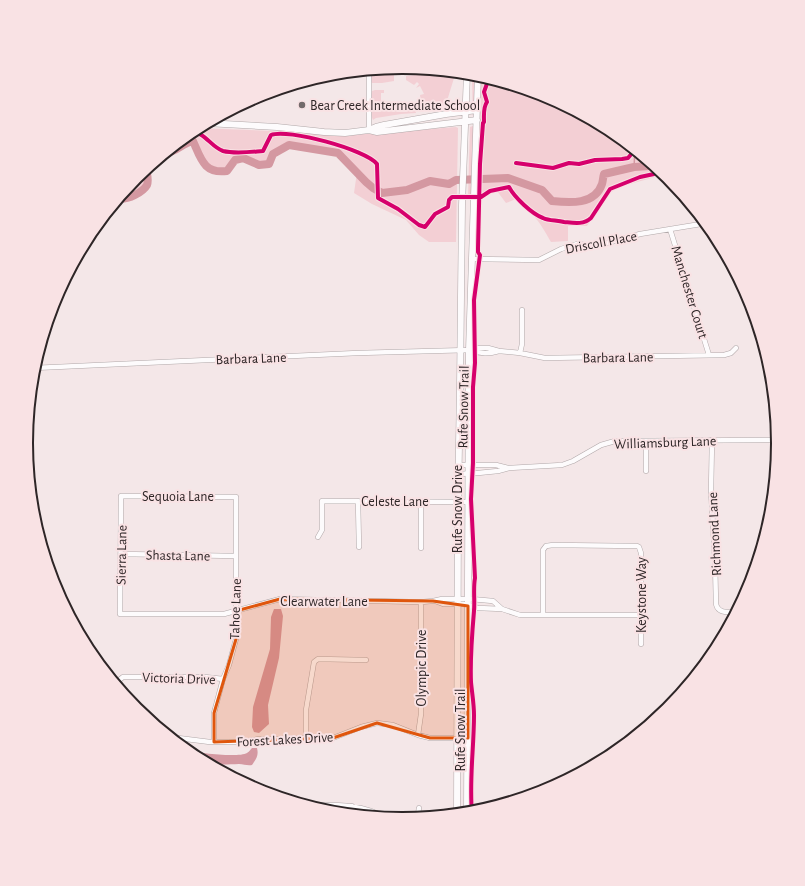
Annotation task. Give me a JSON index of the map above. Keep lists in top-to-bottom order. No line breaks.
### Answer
{"streets":{"main road":["Rufe Snow Drive"],"street":["Driscoll Place","Manchester Court","Barbara Lane","Williamsburg Lane","Sequoia Lane","Celeste Lane","Richmond Lane","Sierra Lane","Shasta Lane","Keystone Way","Clearwater Lane","Tahoe Lane","Olympic Drive","Victoria Drive","Forest Lakes Drive"],"cycle path":["Rufe Snow Trail"]},"crossings":[["Driscoll Place","Manchester Court"],["Driscoll Place","Rufe Snow Drive"],["Manchester Court","Barbara Lane"],["Barbara Lane","Rufe Snow Drive"],["Williamsburg Lane","Rufe Snow Drive"],["Williamsburg Lane","Richmond Lane"],["Sequoia Lane","Sierra Lane"],["Sequoia Lane","Tahoe Lane"],["Celeste Lane","Rufe Snow Drive"],["Rufe Snow Drive","Clearwater Lane"],["Rufe Snow Drive","Forest Lakes Drive"],["Sierra Lane","Shasta Lane"],["Sierra Lane","Clearwater Lane"],["Shasta Lane","Tahoe Lane"],["Clearwater Lane","Tahoe Lane"],["Clearwater Lane","Olympic Drive"],["Tahoe Lane","Victoria Drive"],["Tahoe Lane","Forest Lakes Drive"],["Olympic Drive","Forest Lakes Drive"]],"places":["Bear Creek Intermediate School"]}
